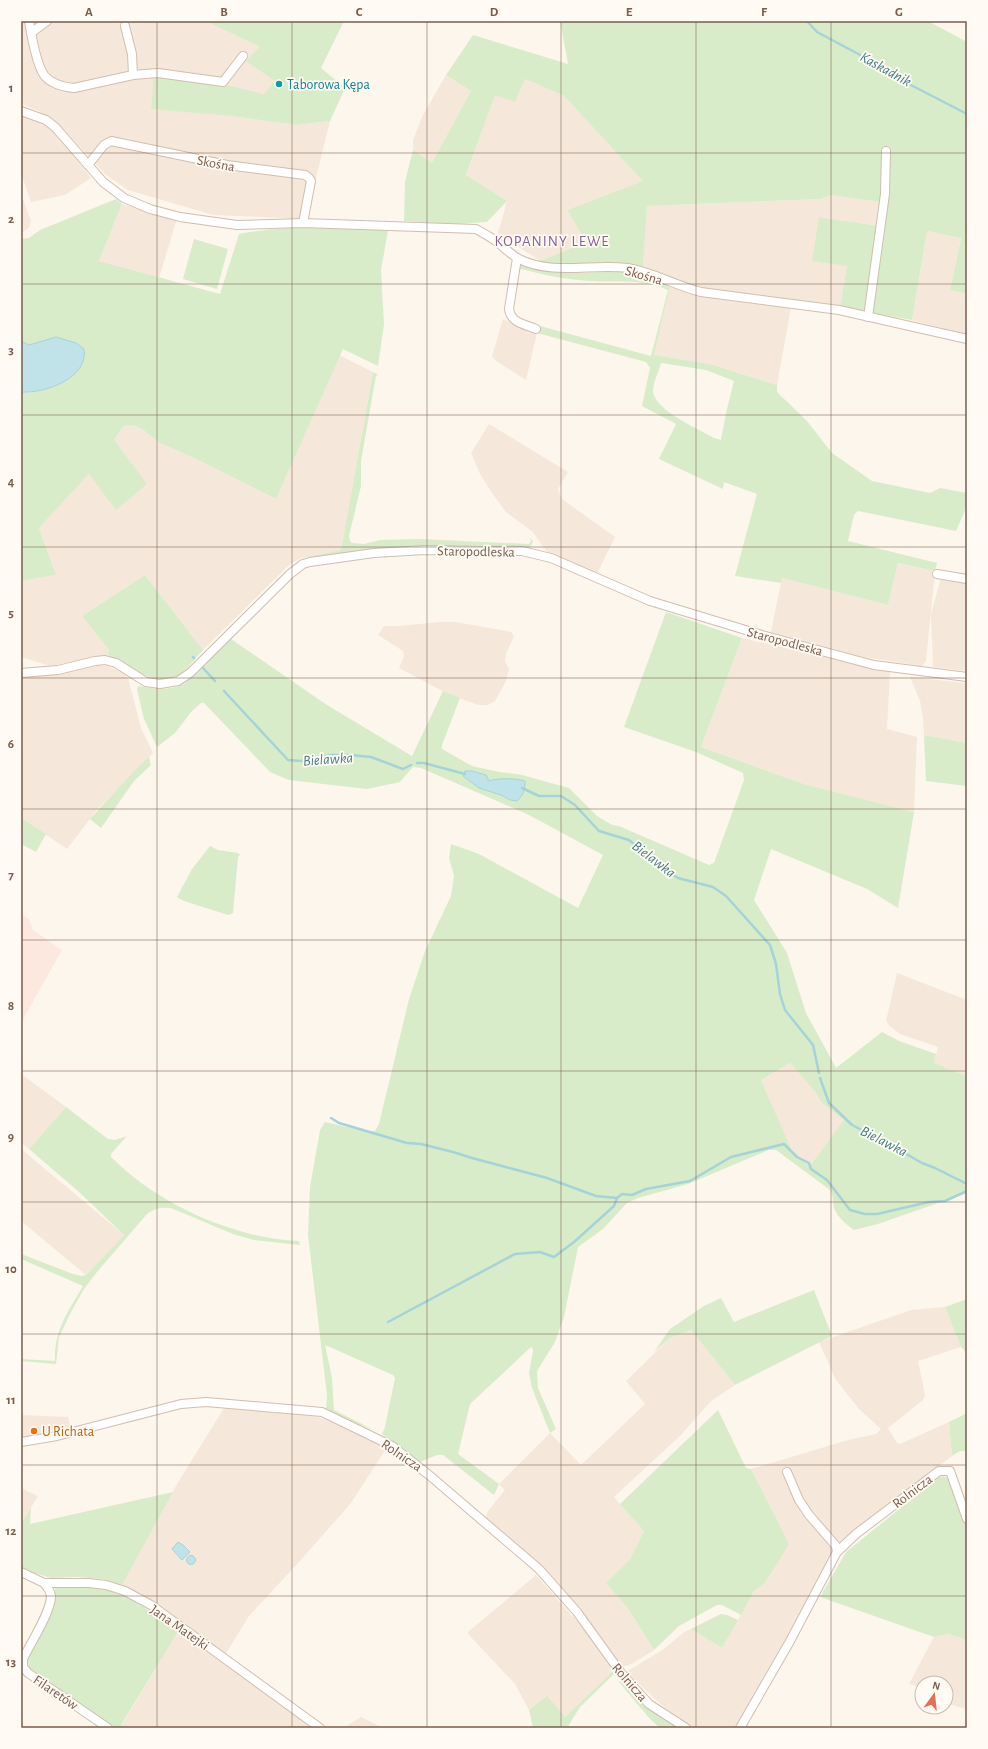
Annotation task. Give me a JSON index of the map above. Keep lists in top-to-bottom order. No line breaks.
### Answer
{"streets":{"street":["Skośna","Staropodleska","Rolnicza","Jana Matejki","Filaretów"]},"crossings":[["Jana Matejki","Filaretów"]],"districts":["KOPANINY LEWE"],"water":["Kaskadnik","Bielawka"],"places":["Taborowa Kępa","U Richata"],"north":"top","grid":{"columns":["A","B","C","D","E","F","G"],"rows":["1","2","3","4","5","6","7","8","9","10","11","12","13"]}}
